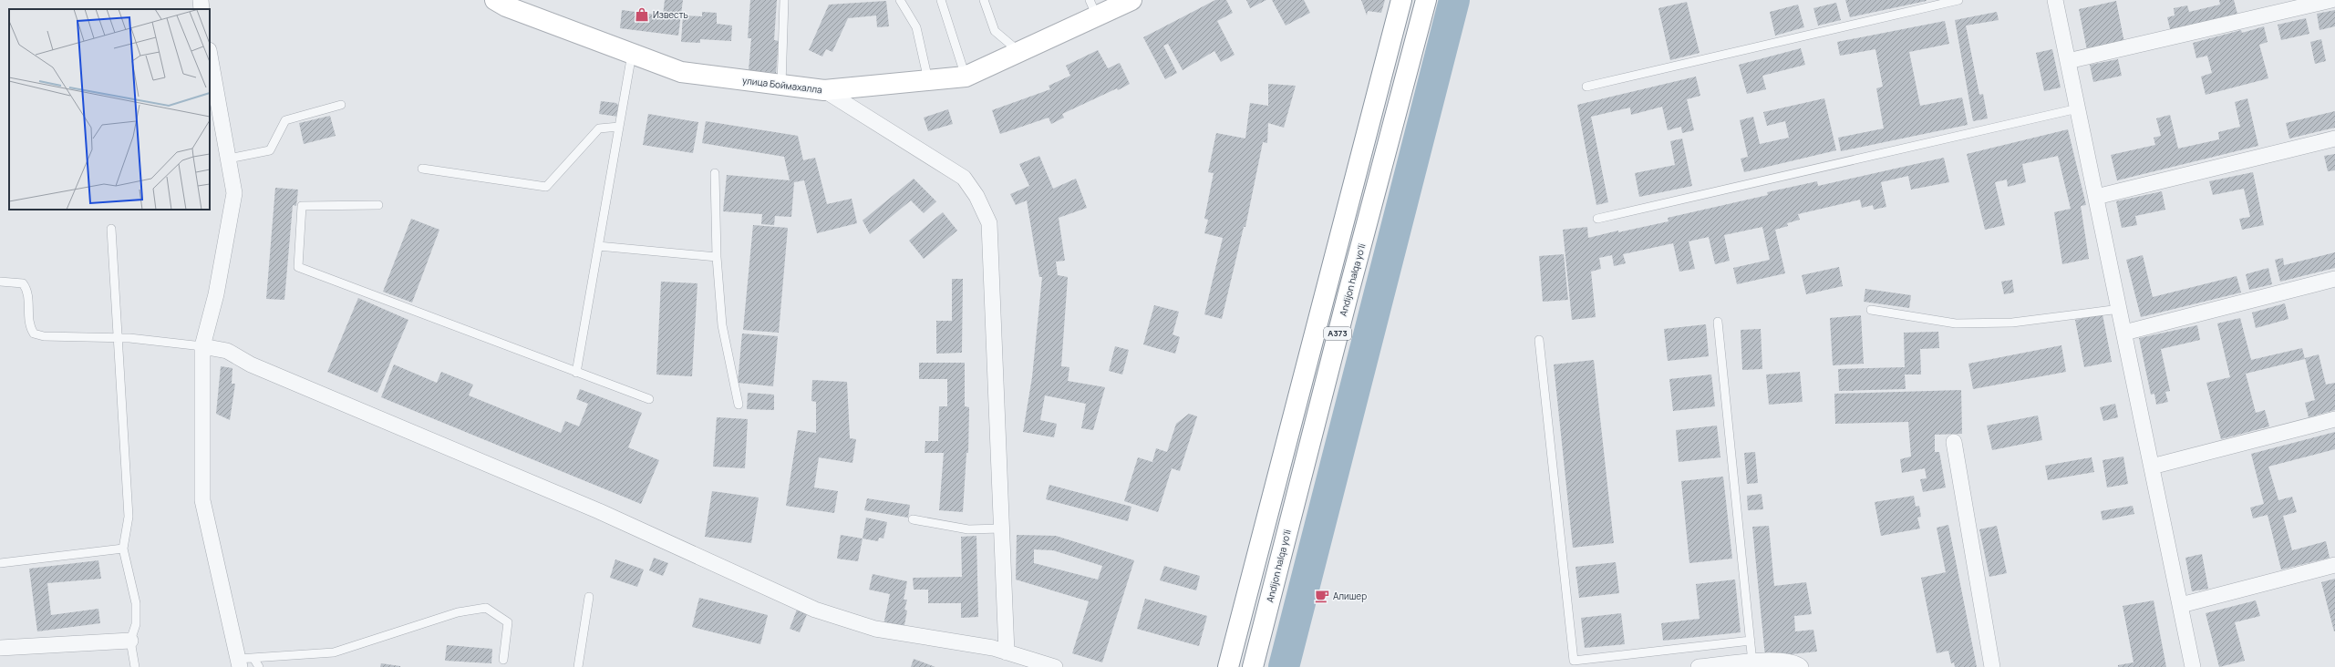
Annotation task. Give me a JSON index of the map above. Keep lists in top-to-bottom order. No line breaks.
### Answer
{"streets":{"main road":["улица Боймахалла","Andijon halqa yo‘li","A373"]},"places":{"shop":["Известь"],"cafe":["Алишер"]}}
